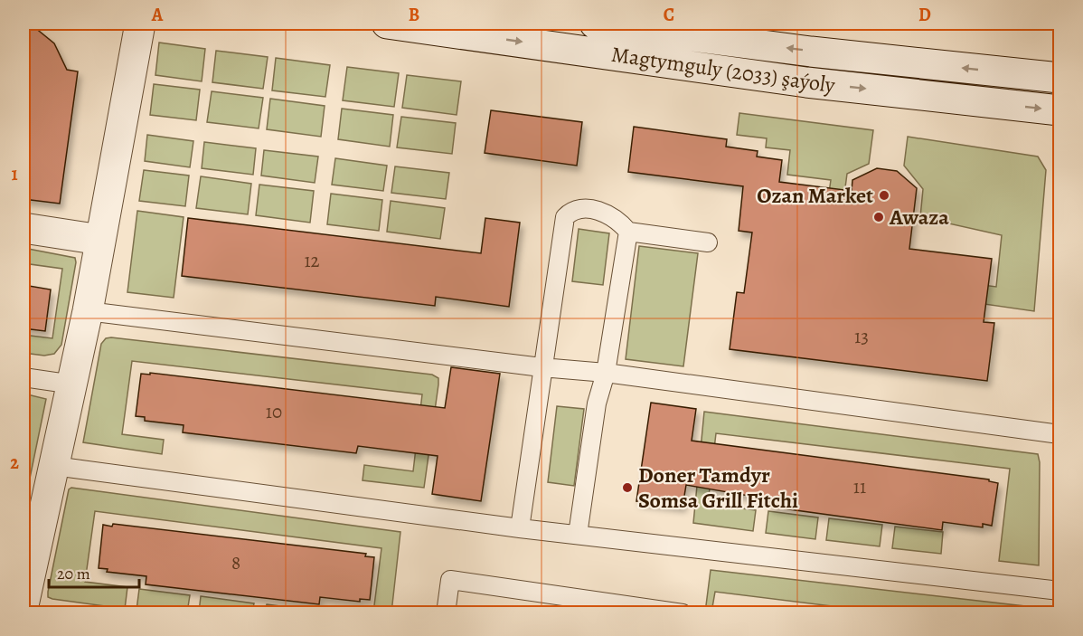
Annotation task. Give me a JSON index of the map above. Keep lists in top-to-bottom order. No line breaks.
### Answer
{"streets":{"main road":["Magtymguly (2033) şaýoly"]},"places":["Ozan Market","Awaza","Doner Tamdyr Somsa Grill Fitchi"],"house_numbers":["12","13","10","11","8"],"scale_bar":"20 m","grid":{"columns":["A","B","C","D"],"rows":["1","2"]}}
